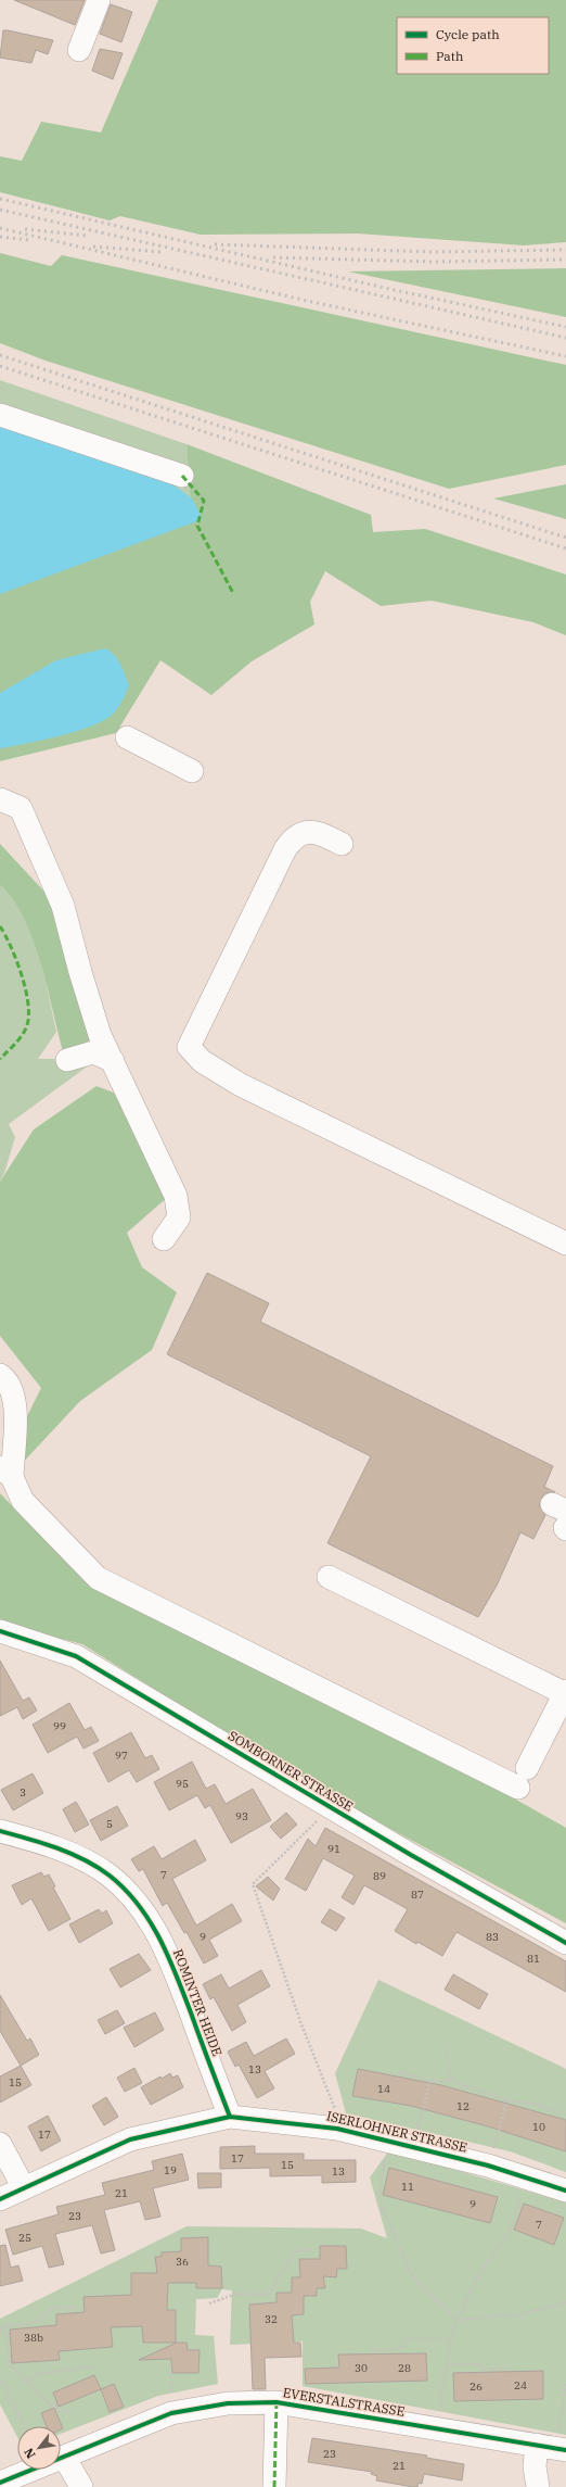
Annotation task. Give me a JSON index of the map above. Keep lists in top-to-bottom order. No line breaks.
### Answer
{"streets":{"street":["SOMBORNER STRASSE","ROMINTER HEIDE","ISERLOHNER STRASSE","EVERSTALSTRASSE"]},"crossings":[["ROMINTER HEIDE","ISERLOHNER STRASSE"]],"house_numbers":["99","97","95","3","93","5","91","7","89","87","9","83","81","13","15","14","12","10","17","17","15","19","13","11","21","9","23","7","25","36","32","38b","30","28","24","26","23","21"],"legend":["Cycle path","Path"],"north":"bottom left"}
